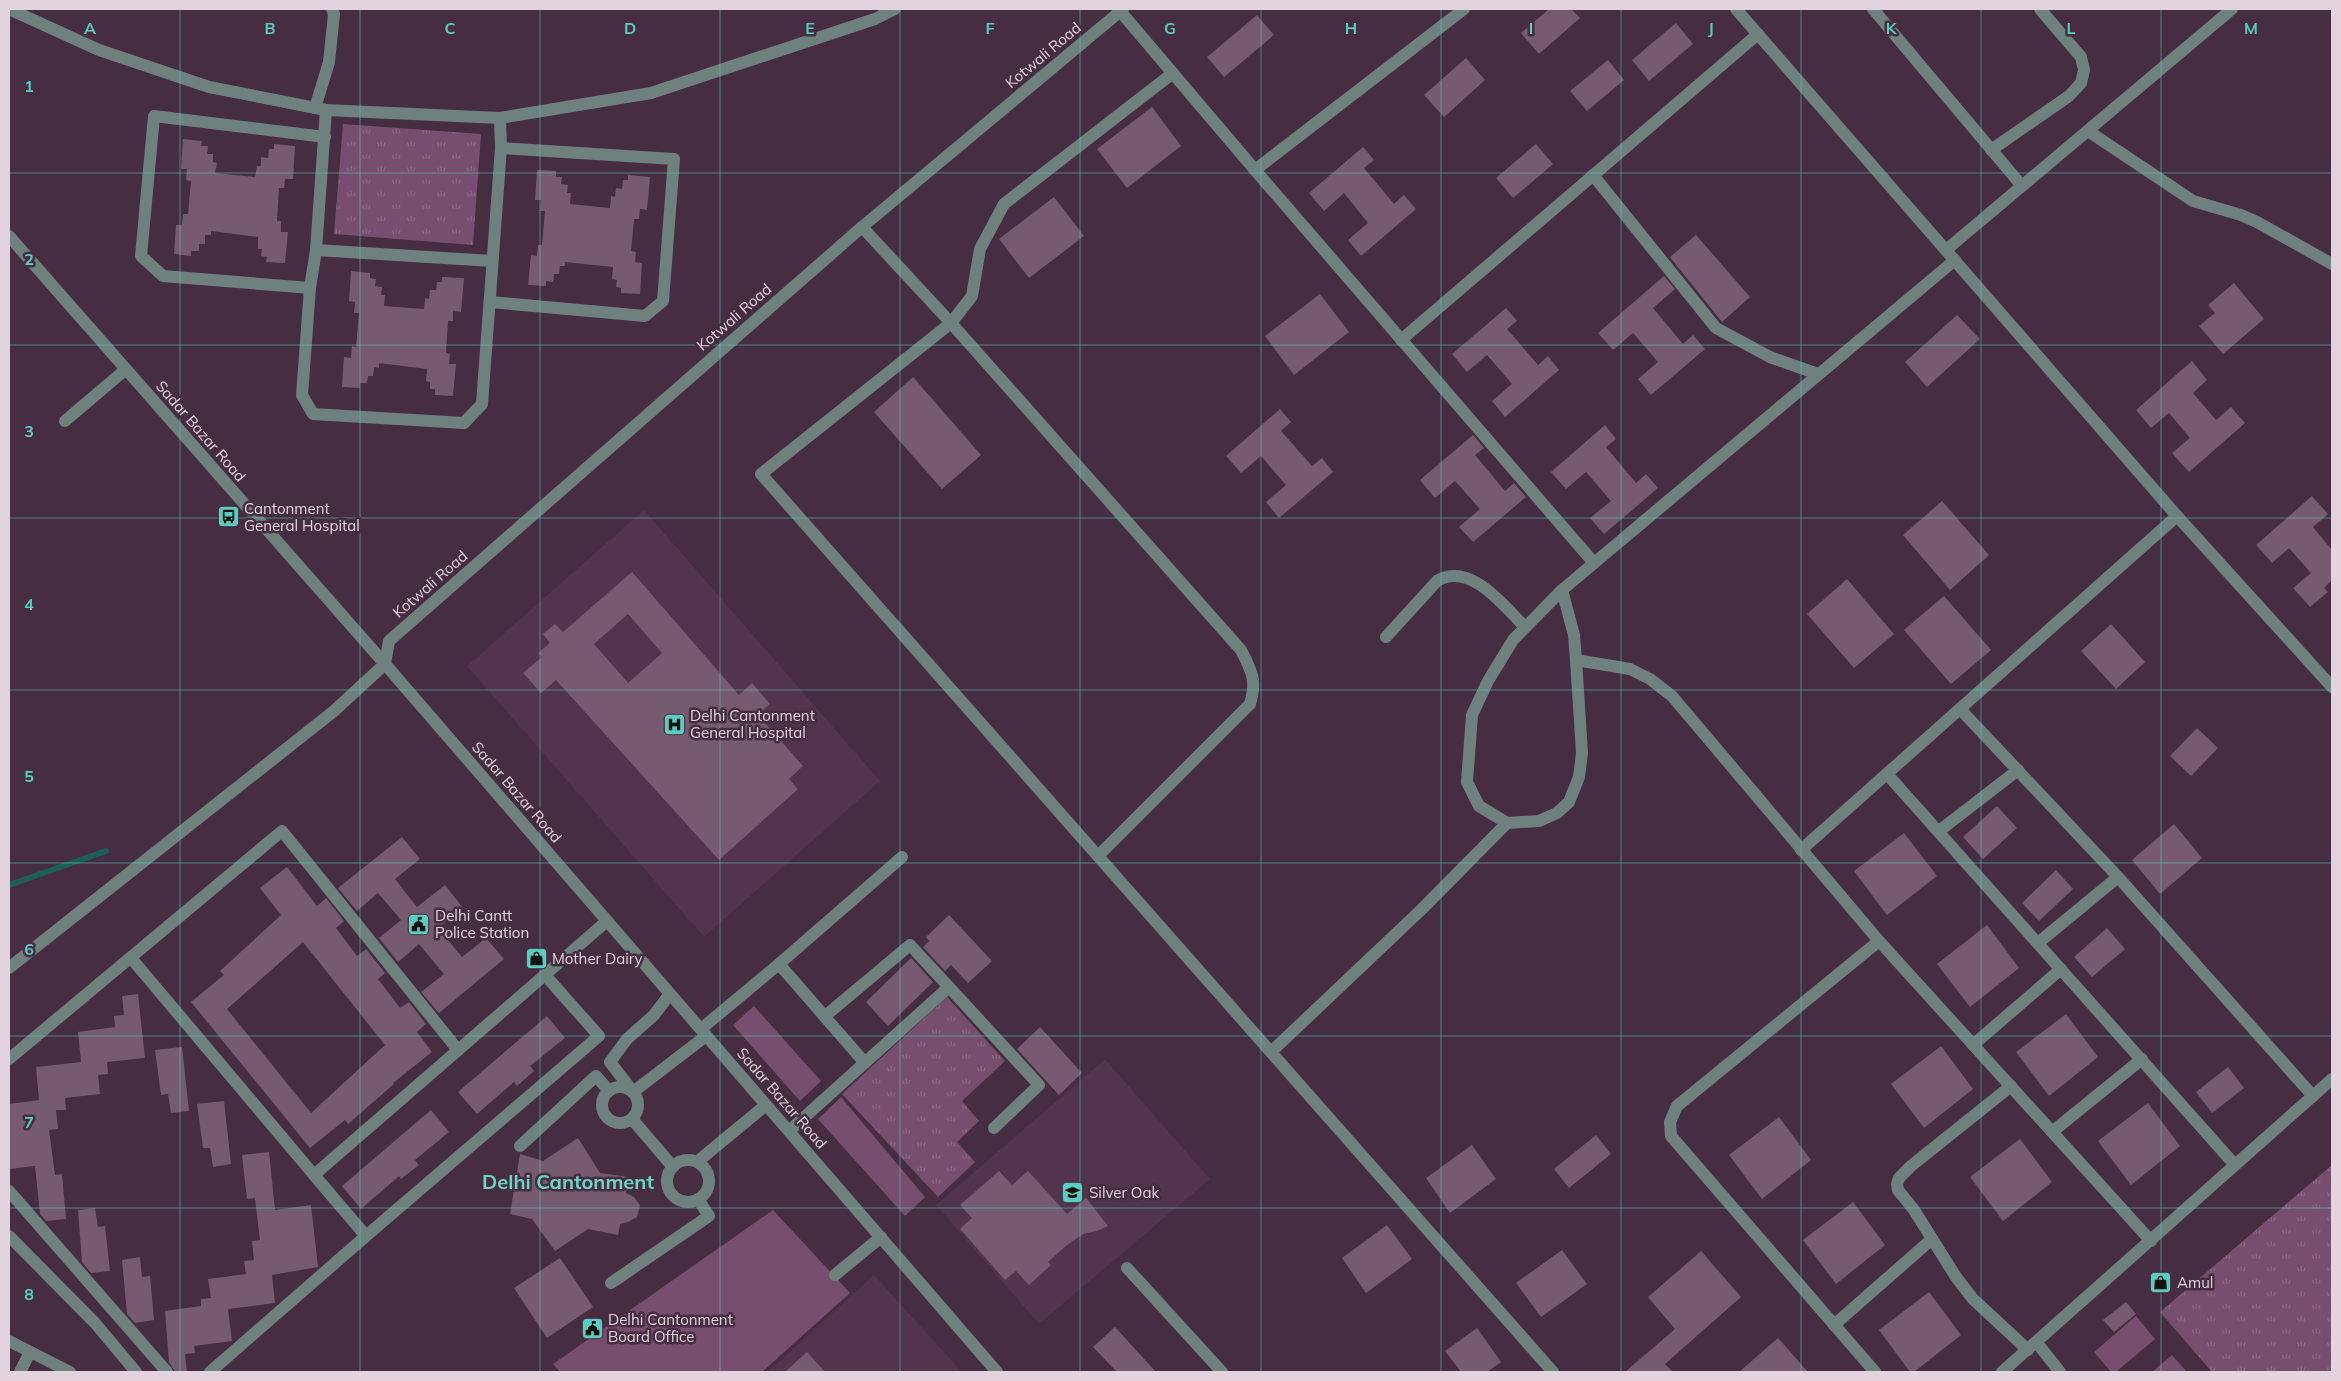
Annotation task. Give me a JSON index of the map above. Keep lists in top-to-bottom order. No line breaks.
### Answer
{"streets":{"street":["Kotwali Road","Sadar Bazar Road"]},"crossings":[["Kotwali Road","Sadar Bazar Road"]],"districts":["Delhi Cantonment"],"places":{"bus stop":["Cantonment General Hospital"],"hospital":["Delhi Cantonment General Hospital"],"public building":["Delhi Cantt Police Station","Delhi Cantonment Board Office"],"shop":["Mother Dairy","Amul"],"school or university":["Silver Oak"]},"grid":{"columns":["A","B","C","D","E","F","G","H","I","J","K","L","M"],"rows":["1","2","3","4","5","6","7","8"]}}
